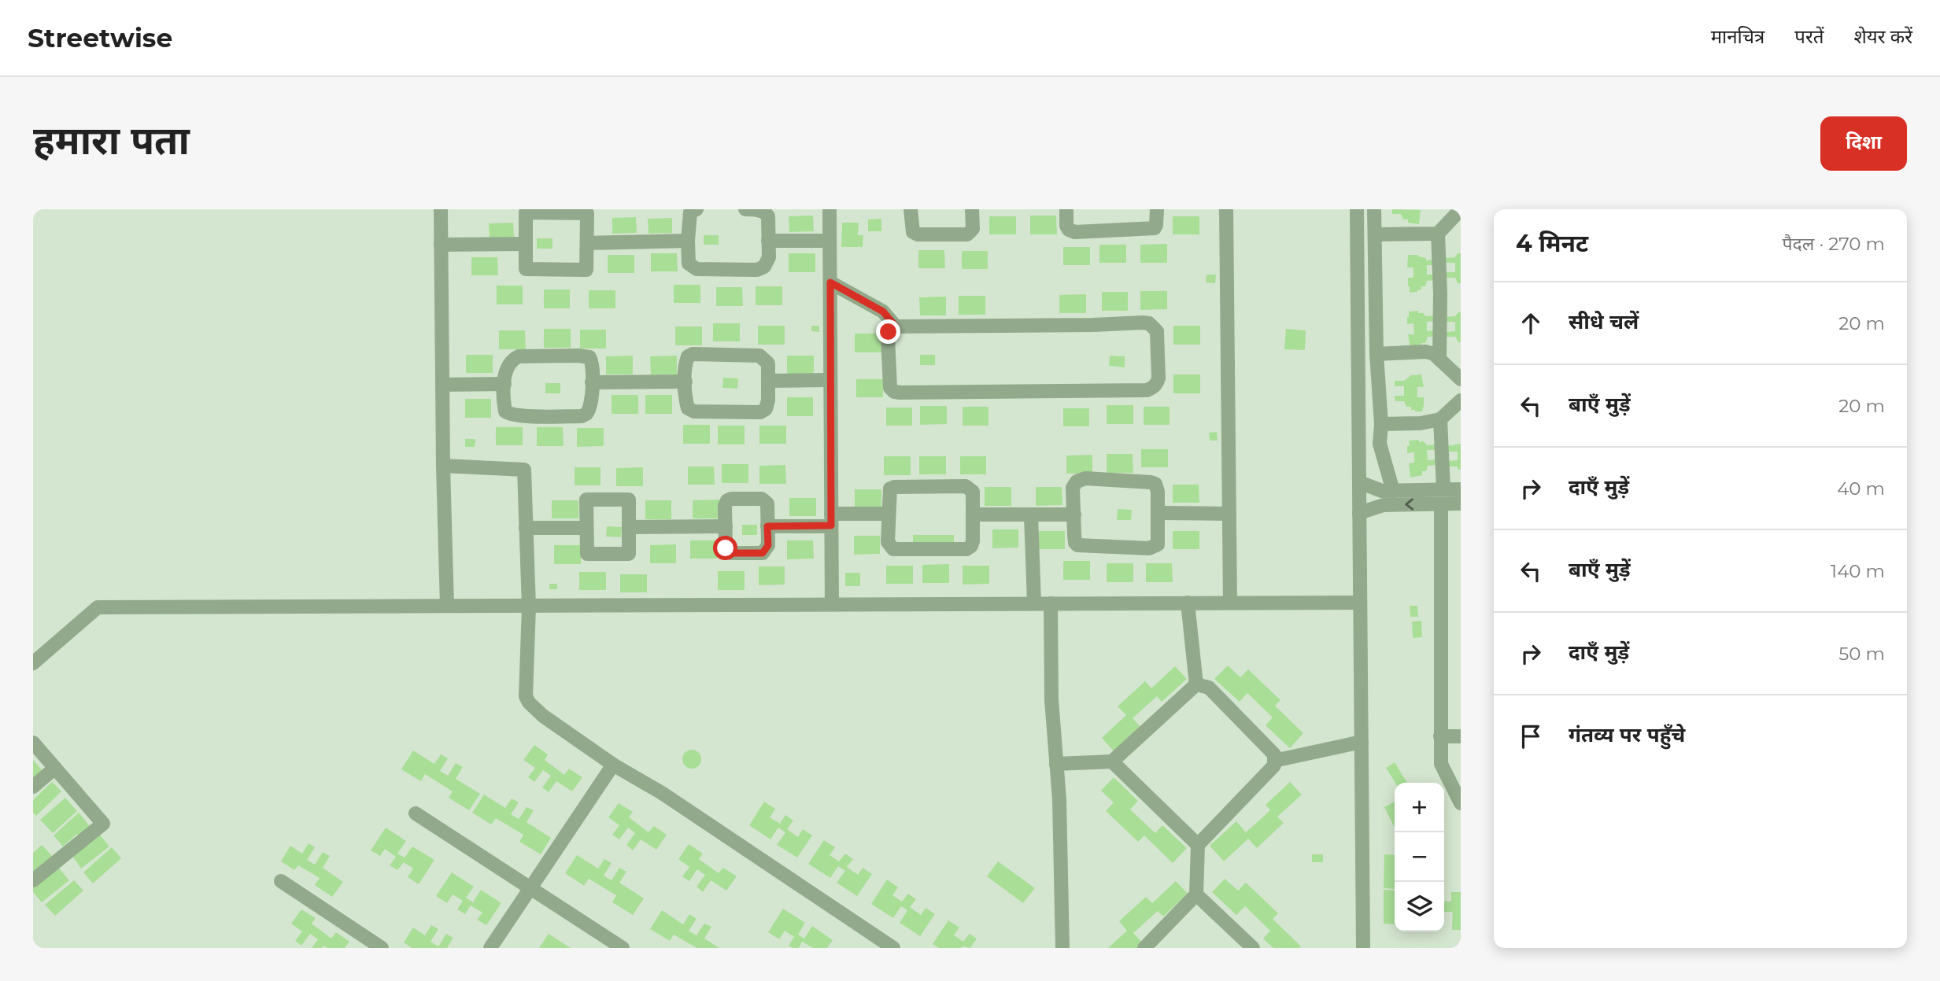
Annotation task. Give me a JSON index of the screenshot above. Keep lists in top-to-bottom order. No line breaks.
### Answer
{"page":{"header":"Streetwise","nav":["मानचित्र","परतें","शेयर करें"],"buttons":"दिशा","title":"हमारा पता","heading":["4 मिनट","पैदल · 270 m"],"list":[["सीधे चलें","20 m"],["बाएँ मुड़ें","20 m"],["दाएँ मुड़ें","40 m"],["बाएँ मुड़ें","140 m"],["दाएँ मुड़ें","50 m"],"गंतव्य पर पहुँचे"],"map_buttons":["+","−"]}}
